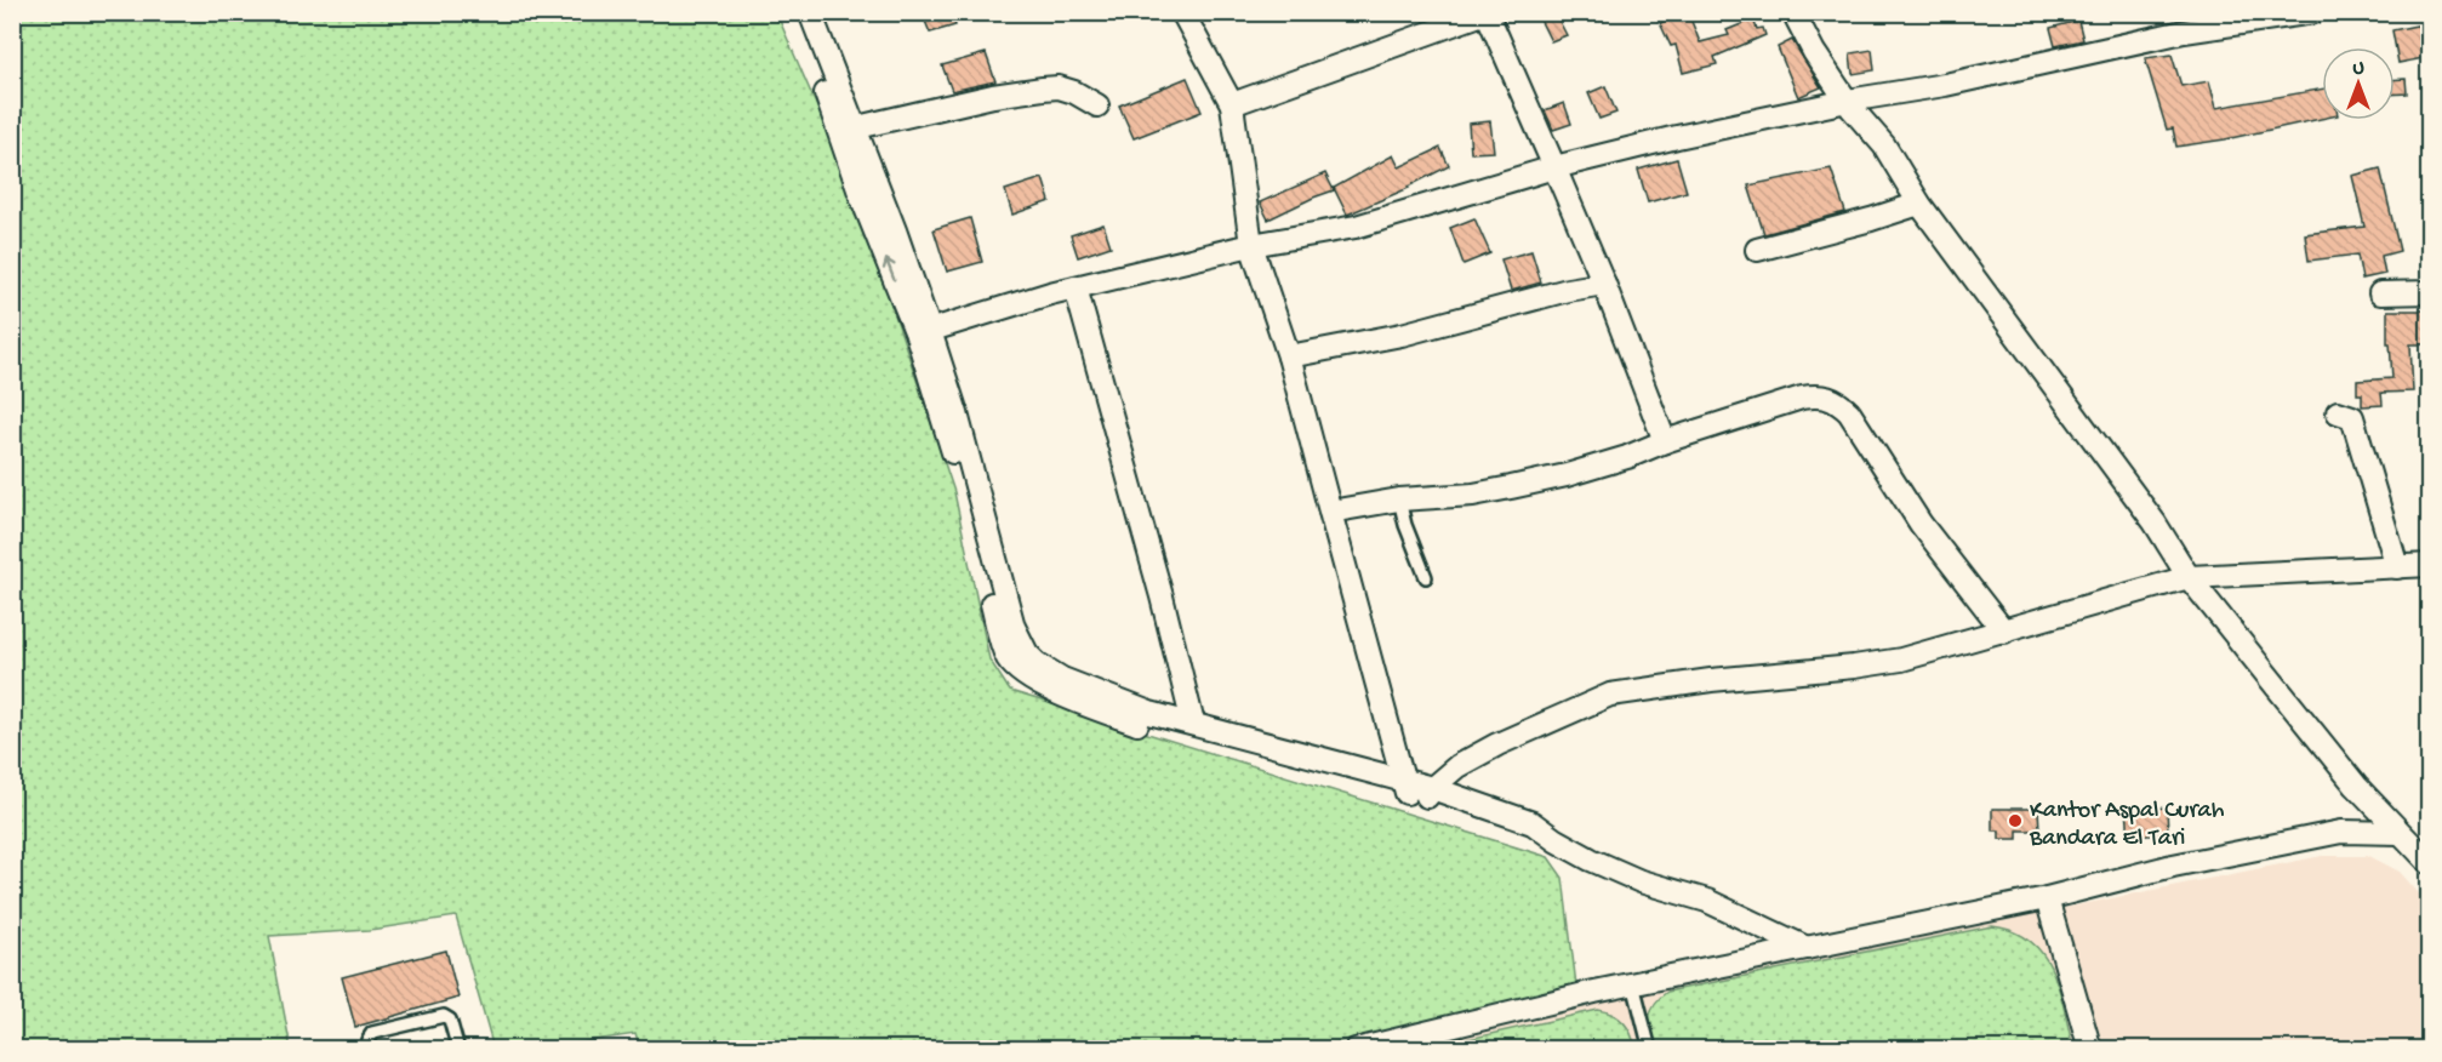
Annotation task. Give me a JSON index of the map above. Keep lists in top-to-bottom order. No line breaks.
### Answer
{"places":["Kantor Aspal Curah Bandara El Tari"],"north":"top"}
